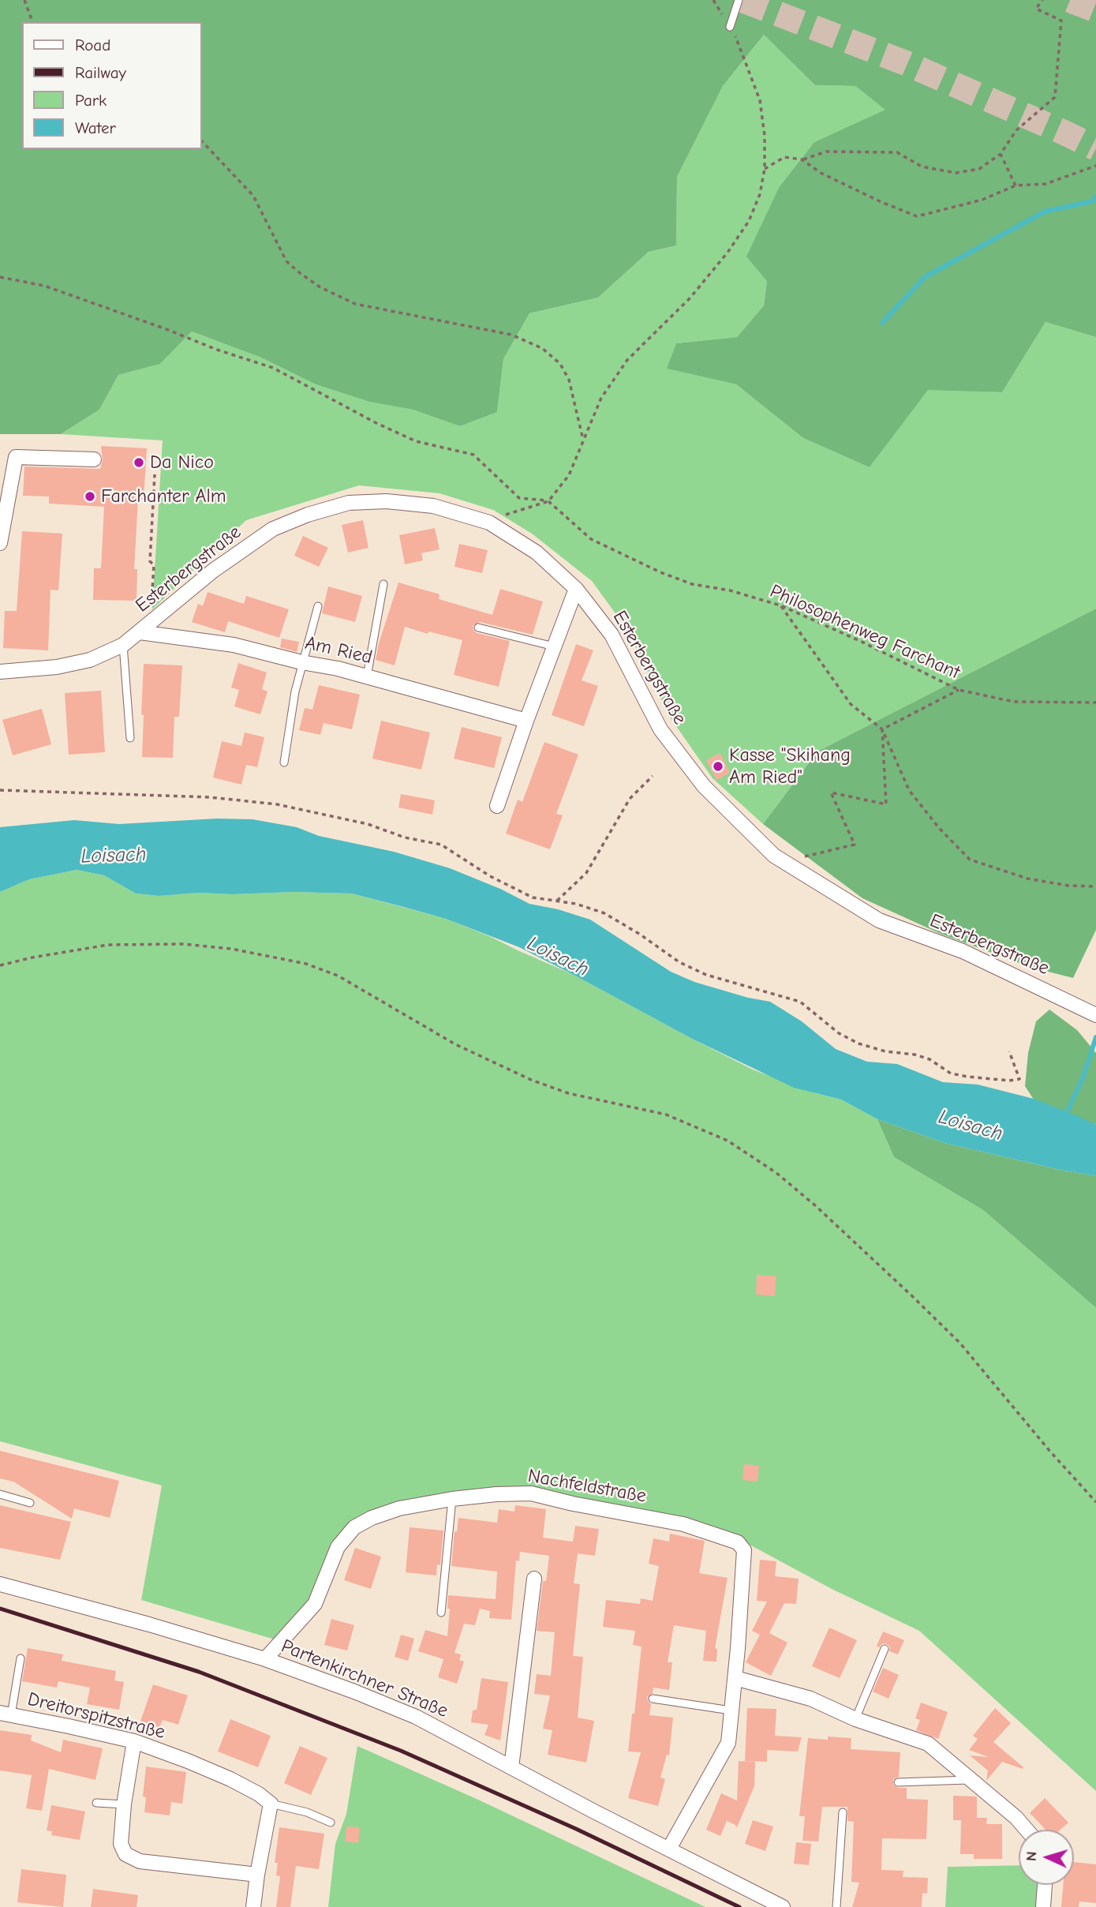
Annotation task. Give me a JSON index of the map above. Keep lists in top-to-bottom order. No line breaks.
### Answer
{"streets":{"street":["Esterbergstraße","Am Ried","Nachfeldstraße","Partenkirchner Straße","Dreitorspitzstraße"],"path":["Philosophenweg Farchant"]},"crossings":[["Esterbergstraße","Am Ried"],["Nachfeldstraße","Partenkirchner Straße"]],"water":["Loisach"],"places":["Da Nico","Farchanter Alm","Kasse \"Skihang Am Ried\""],"legend":["Road","Railway","Park","Water"],"north":"left"}
